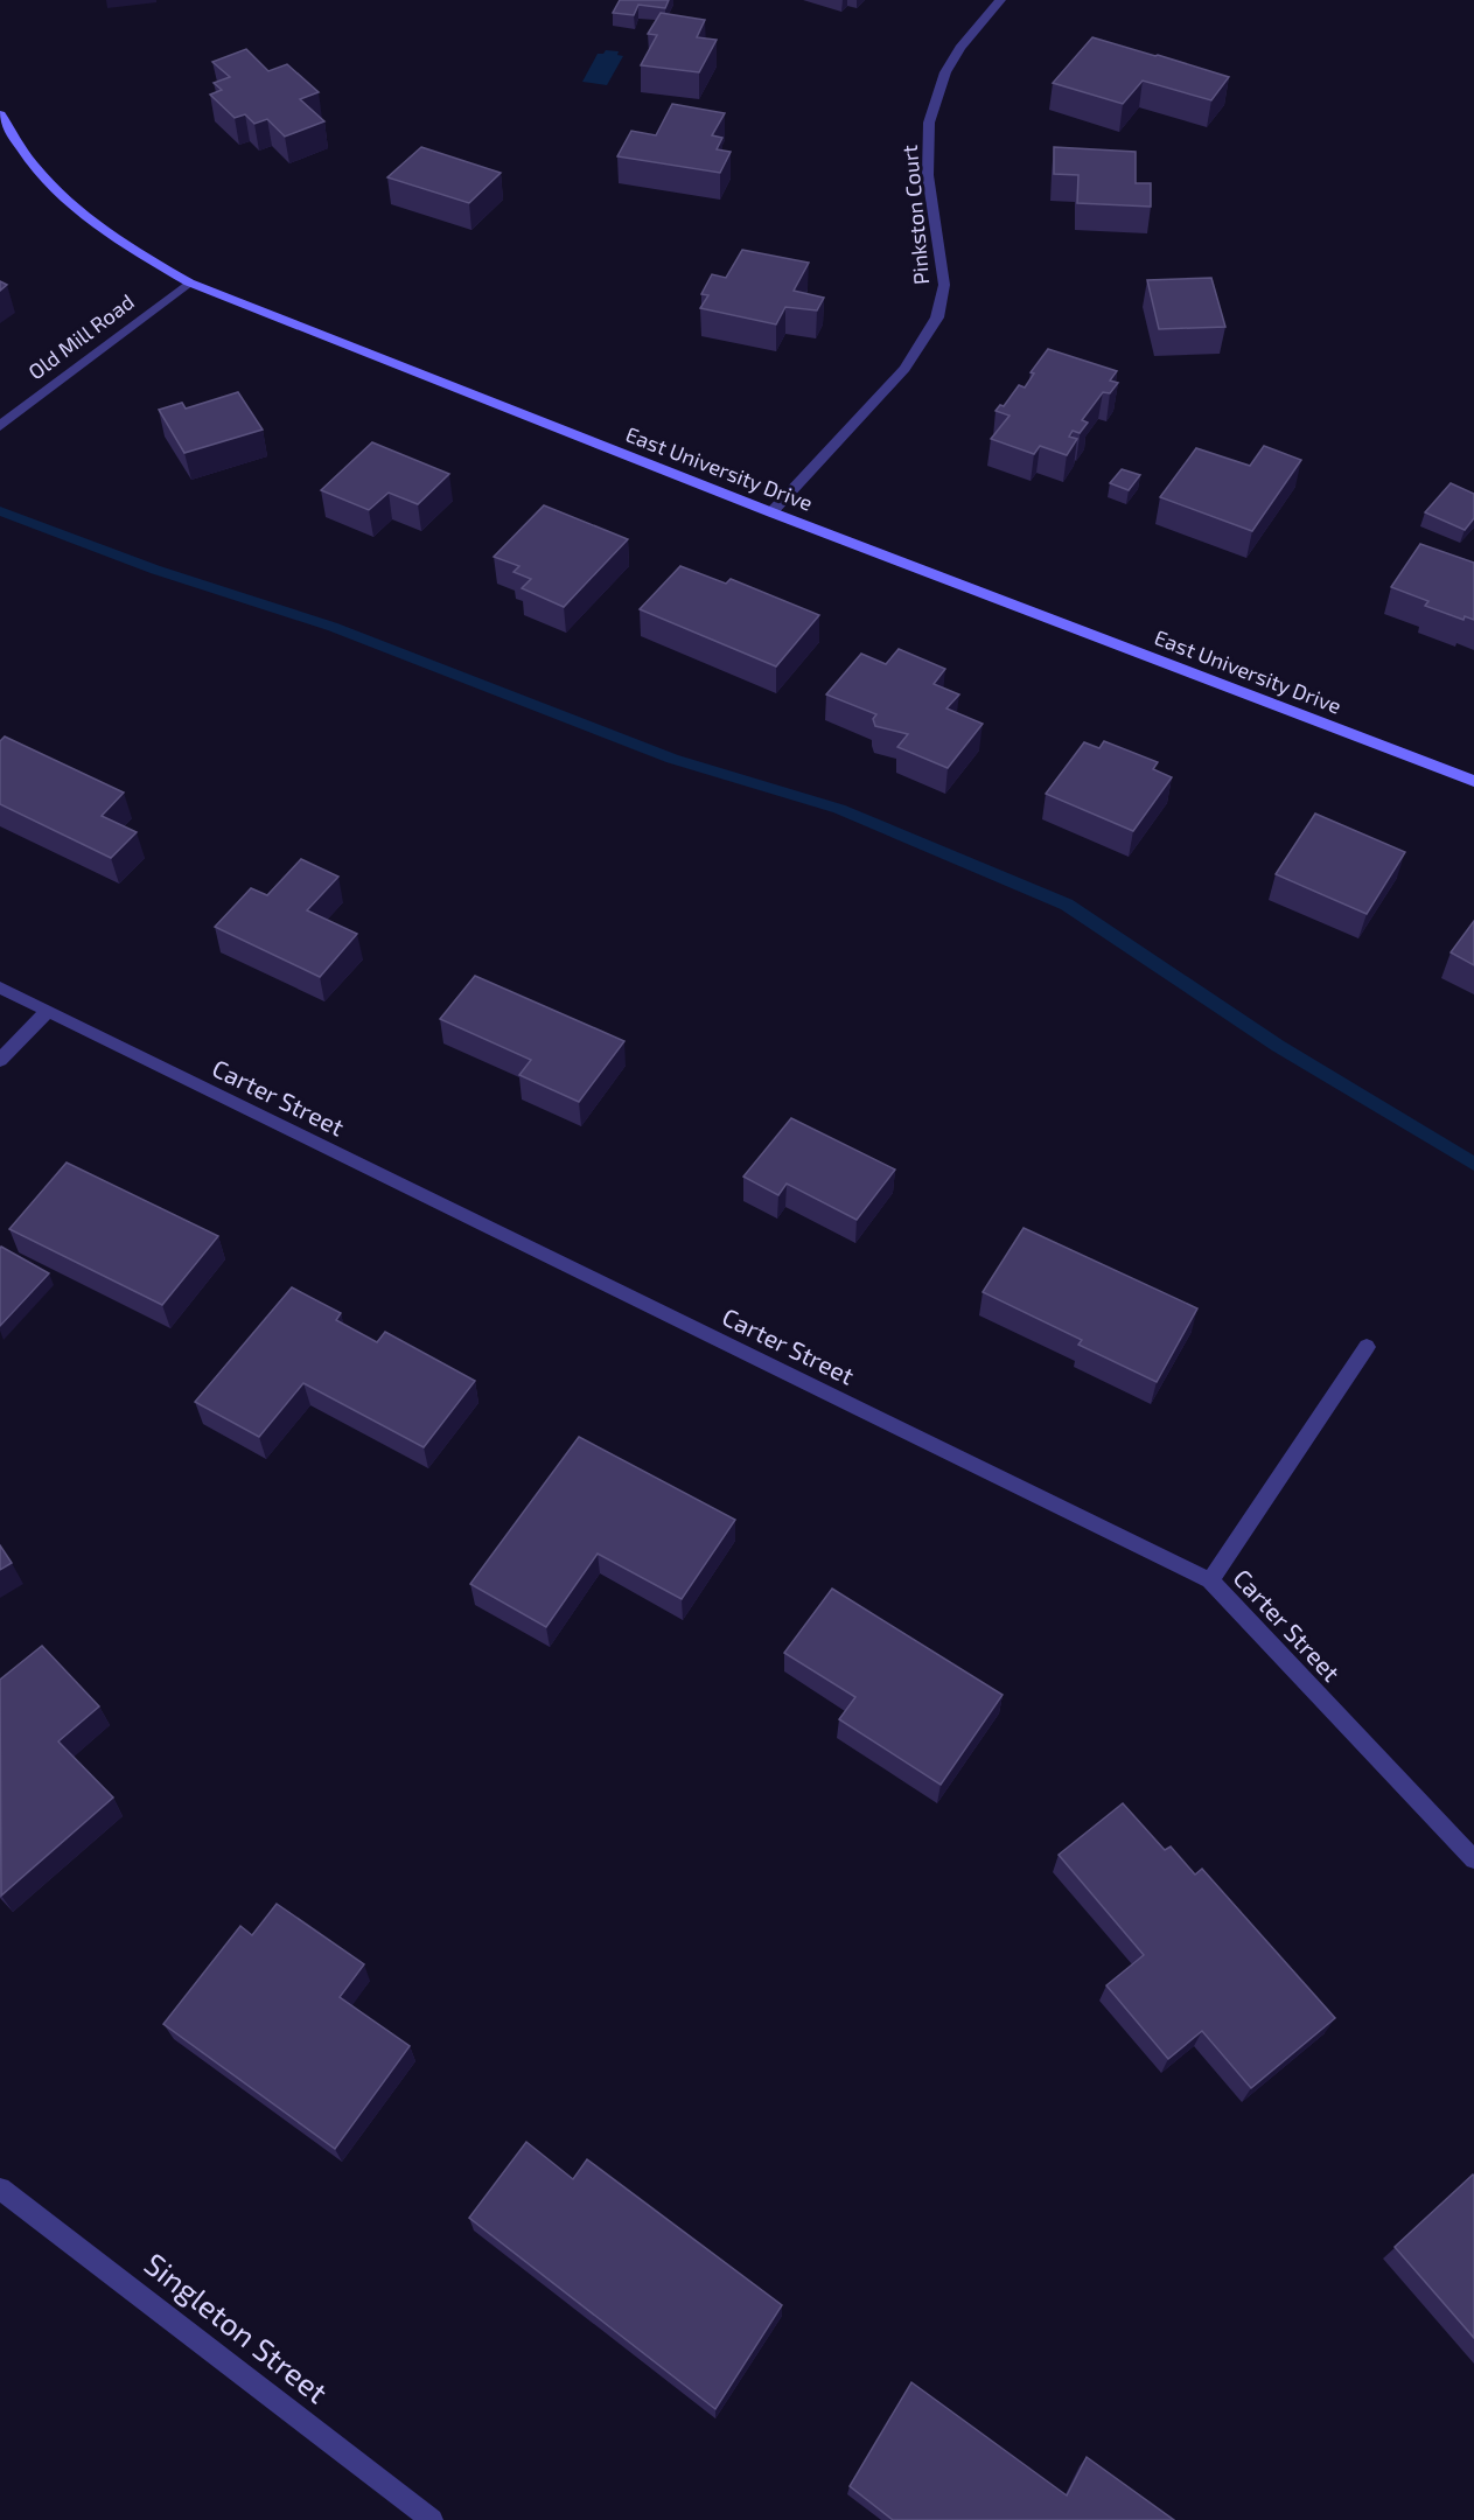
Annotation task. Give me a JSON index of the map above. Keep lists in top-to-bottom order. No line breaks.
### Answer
{"streets":{"main road":["East University Drive"],"street":["Pinkston Court","Old Mill Road","Carter Street","Singleton Street"]},"crossings":[["Pinkston Court","East University Drive"],["Old Mill Road","East University Drive"]]}
